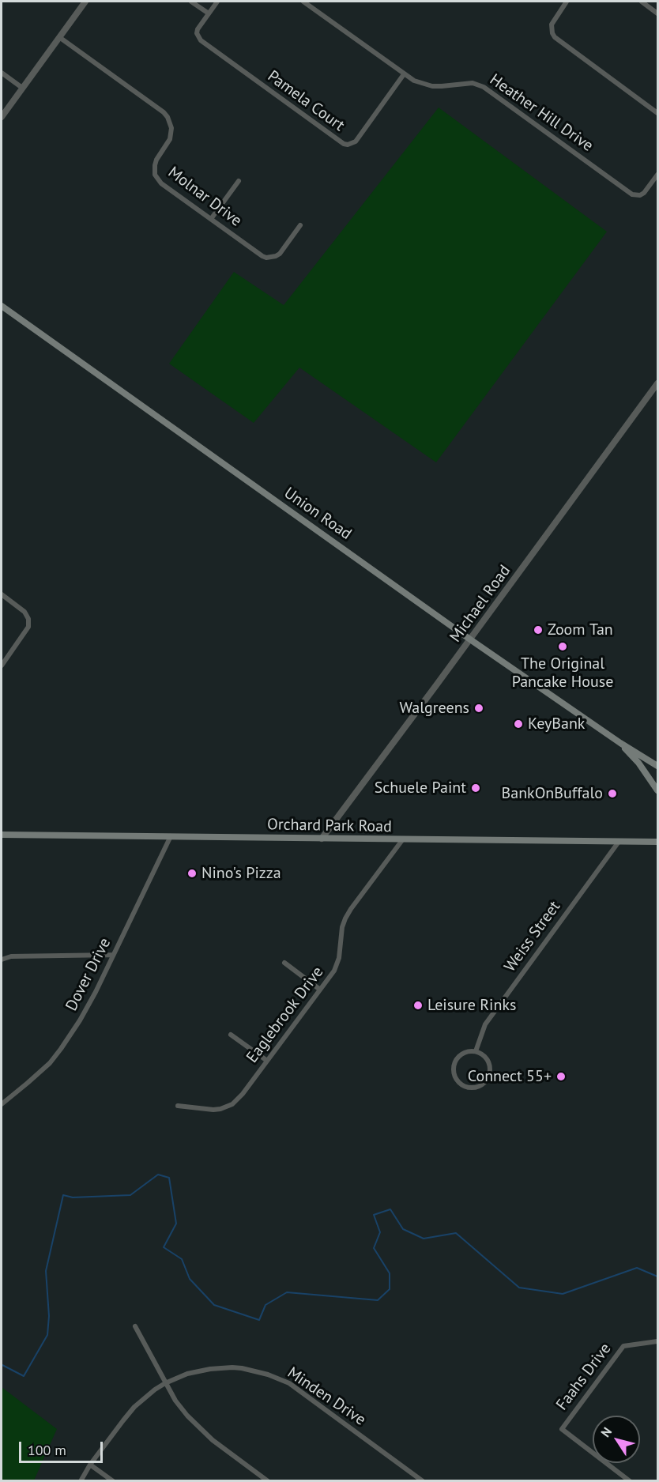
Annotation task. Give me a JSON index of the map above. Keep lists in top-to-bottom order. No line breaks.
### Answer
{"streets":{"main road":["Union Road","Orchard Park Road"],"street":["Pamela Court","Heather Hill Drive","Molnar Drive","Michael Road","Weiss Street","Dover Drive","Eaglebrook Drive","Faahs Drive","Minden Drive"]},"crossings":[["Pamela Court","Heather Hill Drive"],["Union Road","Michael Road"],["Michael Road","Orchard Park Road"],["Orchard Park Road","Weiss Street"],["Orchard Park Road","Dover Drive"],["Orchard Park Road","Eaglebrook Drive"]],"places":["Zoom Tan","The Original Pancake House","Walgreens","KeyBank","Schuele Paint","BankOnBuffalo","Nino's Pizza","Leisure Rinks","Connect 55+"],"scale_bar":"100 m","north":"top left"}
